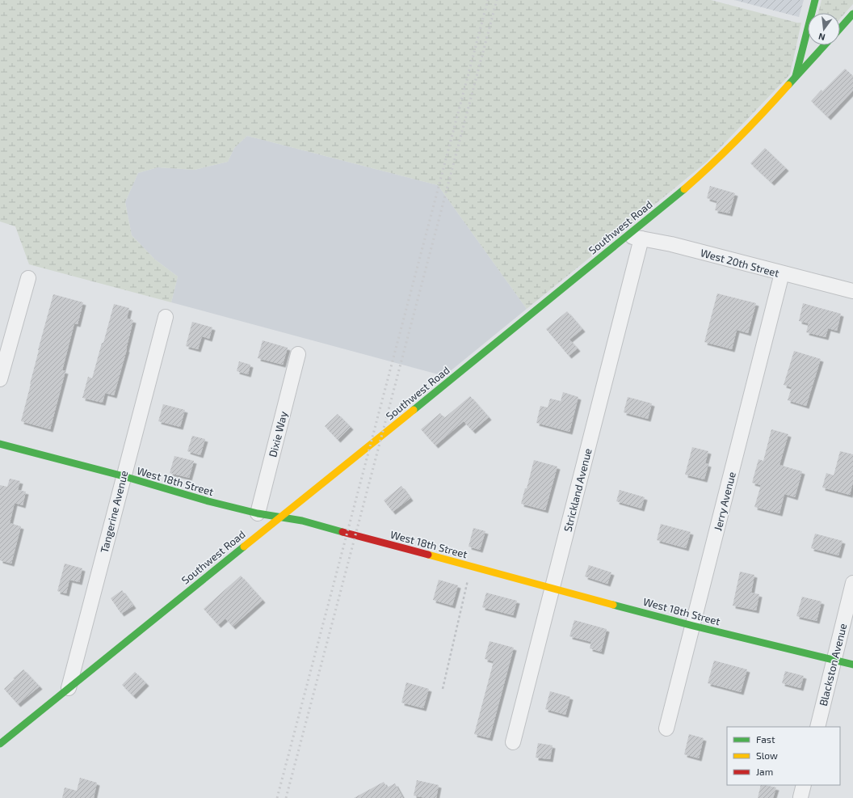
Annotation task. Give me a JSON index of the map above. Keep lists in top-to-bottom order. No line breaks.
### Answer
{"streets":{"street":["Southwest Road","West 20th Street","Dixie Way","West 18th Street","Strickland Avenue","Jerry Avenue","Tangerine Avenue","Blackston Avenue"]},"crossings":[["Southwest Road","West 20th Street"],["Southwest Road","West 18th Street"],["Southwest Road","Tangerine Avenue"],["West 20th Street","Strickland Avenue"],["West 20th Street","Jerry Avenue"],["Dixie Way","West 18th Street"],["West 18th Street","Strickland Avenue"],["West 18th Street","Jerry Avenue"],["West 18th Street","Tangerine Avenue"],["West 18th Street","Blackston Avenue"]],"legend":["Fast","Slow","Jam"],"north":"bottom"}
